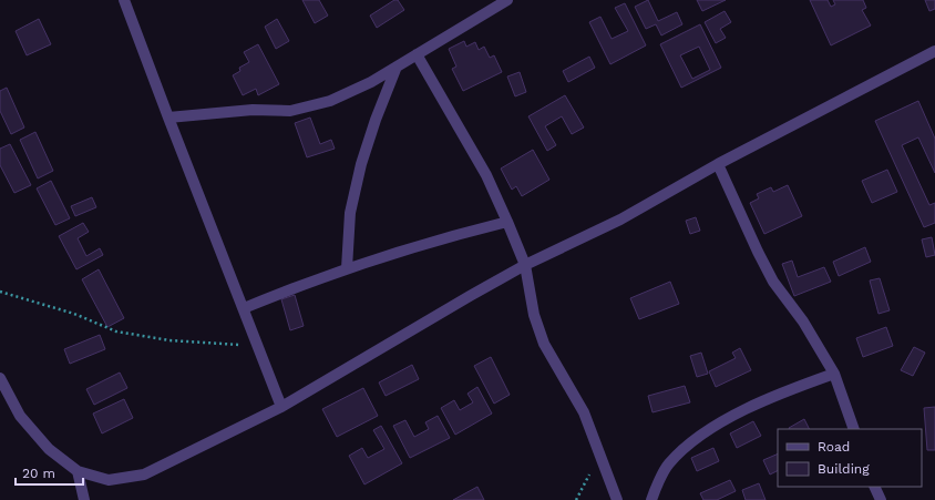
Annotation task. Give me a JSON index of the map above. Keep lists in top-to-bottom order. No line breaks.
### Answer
{"legend":["Road","Building"],"scale_bar":"20 m"}
